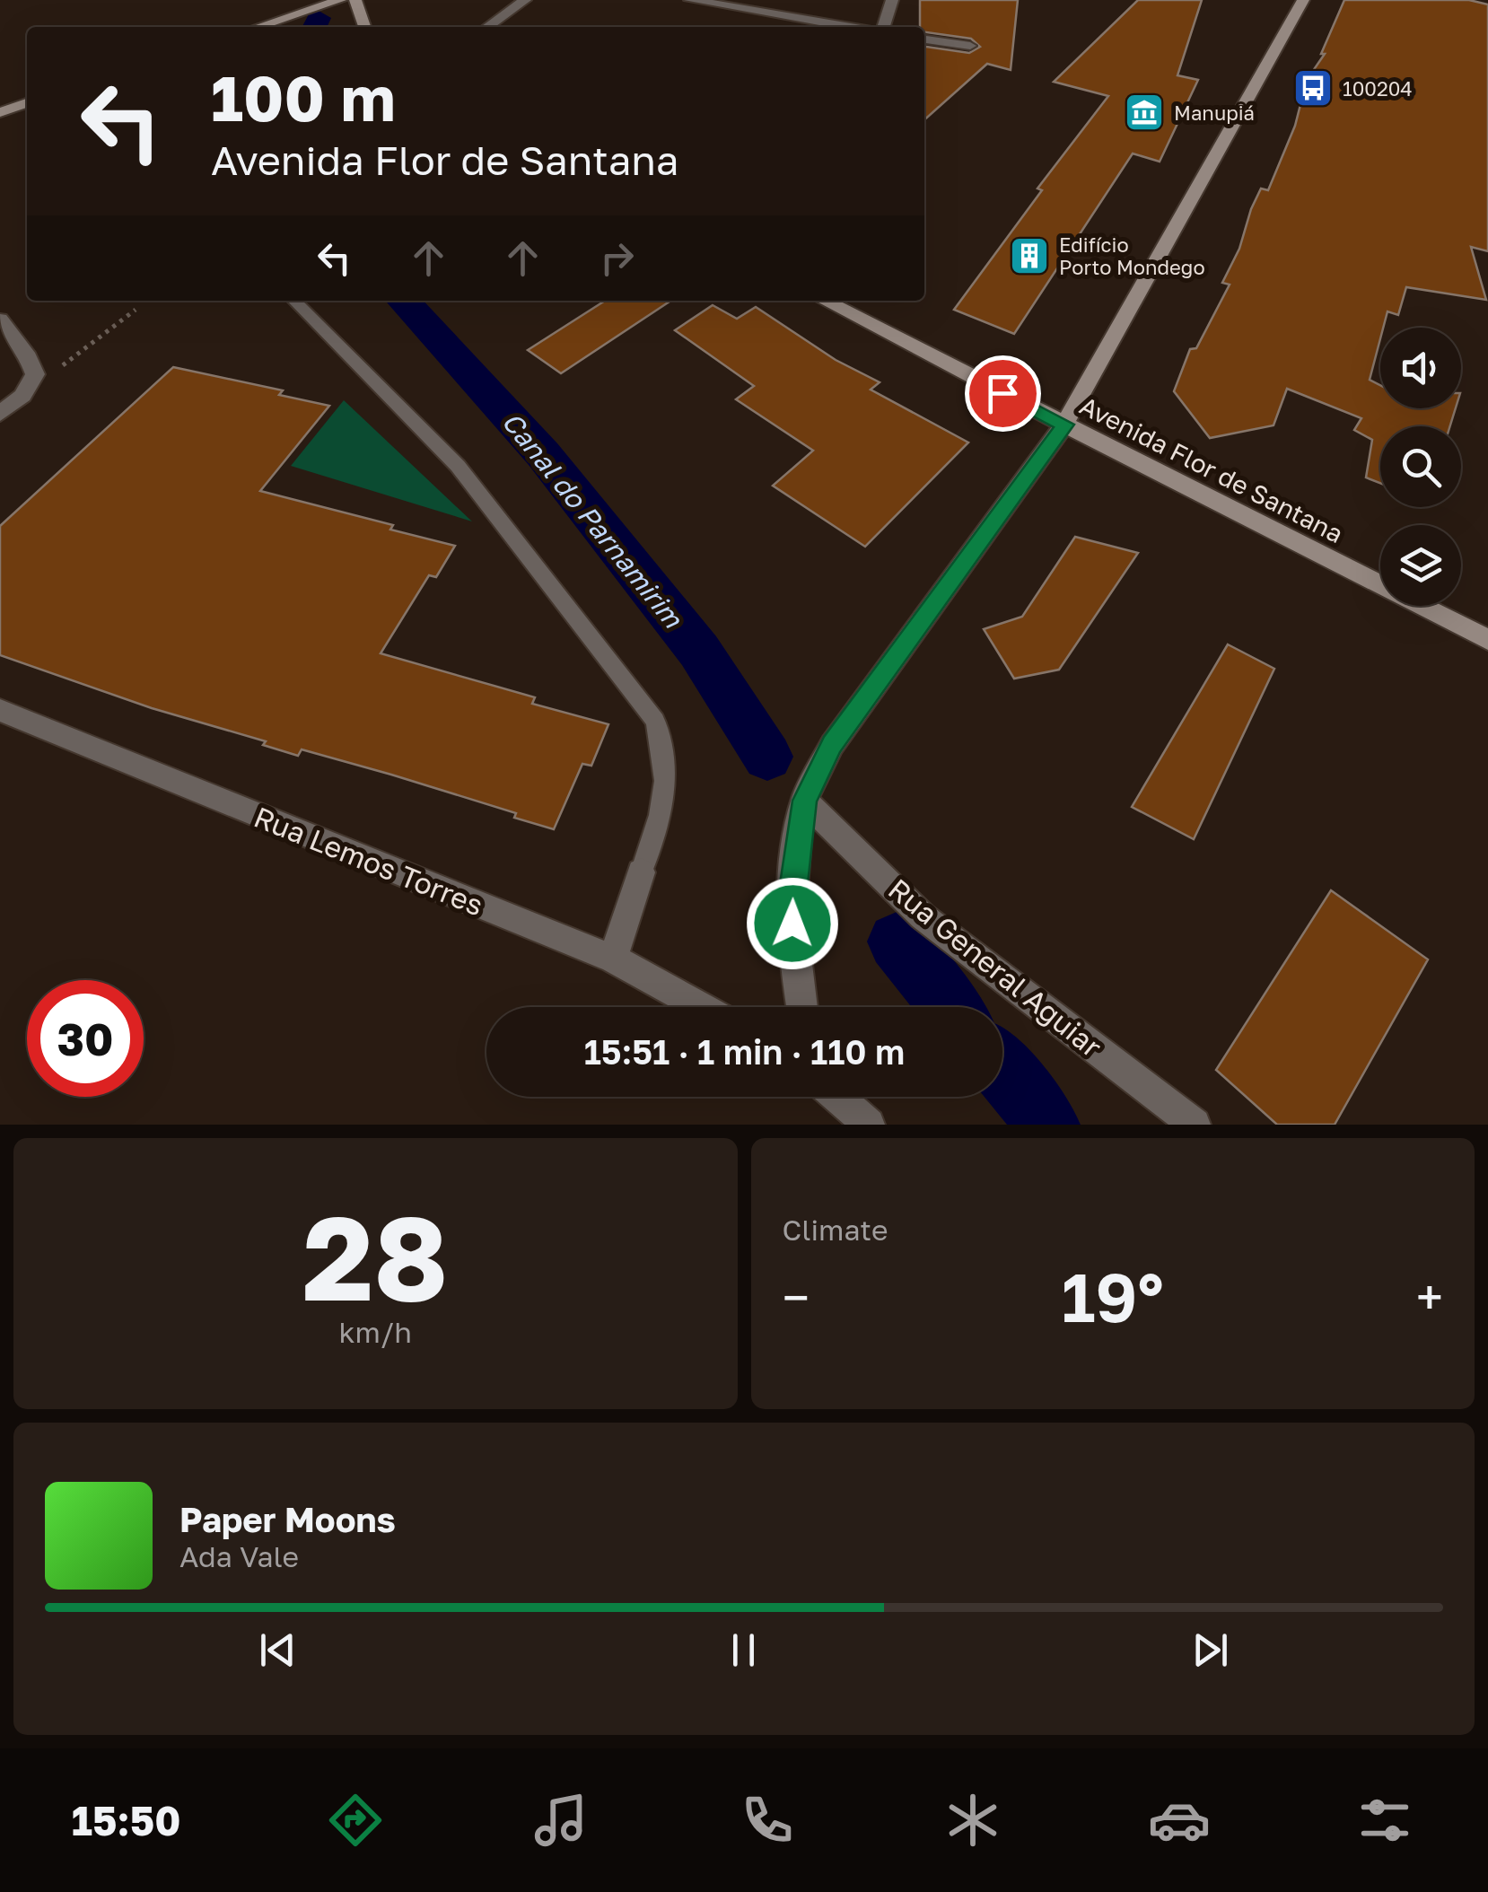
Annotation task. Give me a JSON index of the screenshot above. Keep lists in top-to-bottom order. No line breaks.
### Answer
{"streets":{"street":["Avenida Flor de Santana","Rua Lemos Torres","Rua General Aguiar"]},"water":["Canal do Parnamirim"],"places":{"bus stop":["100204"],"museum":["Manupiá"],"building":["Edifício Porto Mondego"]},"page":{"turn":["100 m","Avenida Flor de Santana"],"limit":"30","trip":"15:51 · 1 min · 110 m","tile":[["28","km/h"],"Climate"],"heat":["−","19°","+"],"song":["Paper Moons","Ada Vale"],"tabs":"15:50"}}
